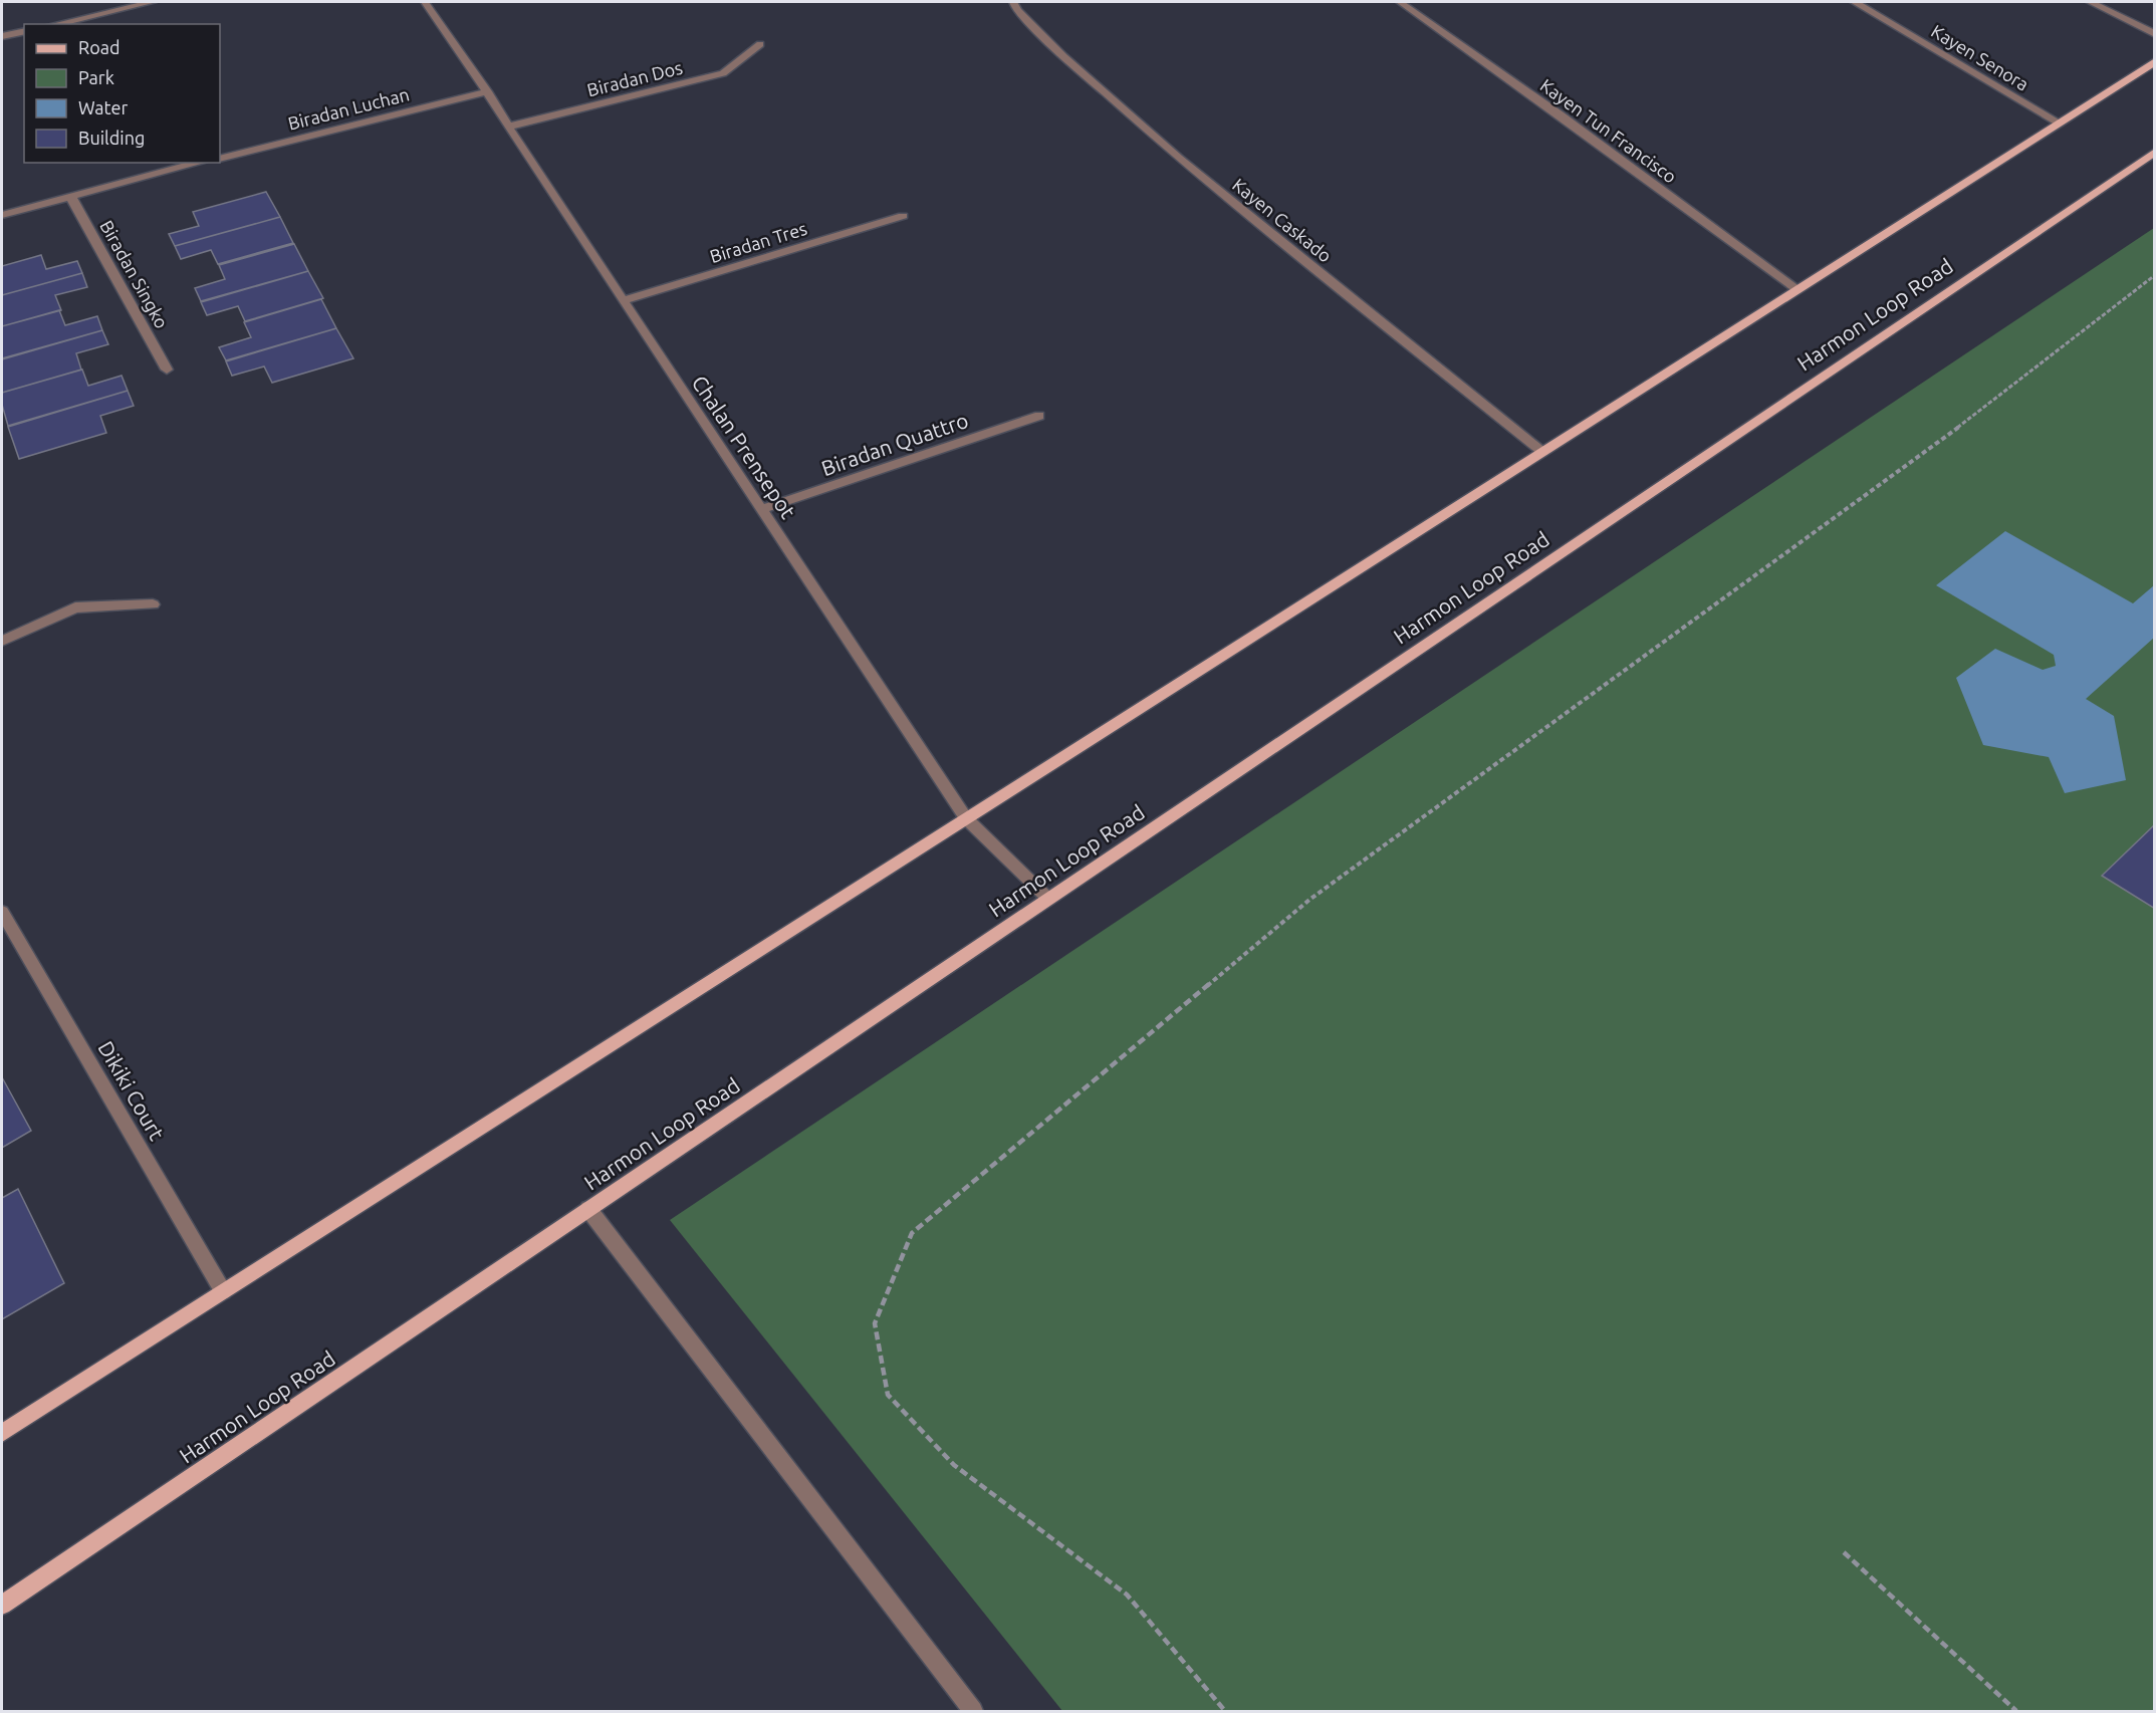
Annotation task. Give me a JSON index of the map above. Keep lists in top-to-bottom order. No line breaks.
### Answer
{"streets":{"main road":["Harmon Loop Road"],"street":["Kayen Senora","Biradan Dos","Biradan Luchan","Kayen Tun Francisco","Kayen Caskado","Biradan Tres","Biradan Singko","Biradan Quattro","Chalan Prensepot","Dikiki Court"]},"crossings":[["Biradan Dos","Chalan Prensepot"],["Biradan Luchan","Chalan Prensepot"],["Biradan Tres","Chalan Prensepot"],["Harmon Loop Road","Chalan Prensepot"],["Biradan Quattro","Chalan Prensepot"]],"legend":["Road","Park","Water","Building"]}
